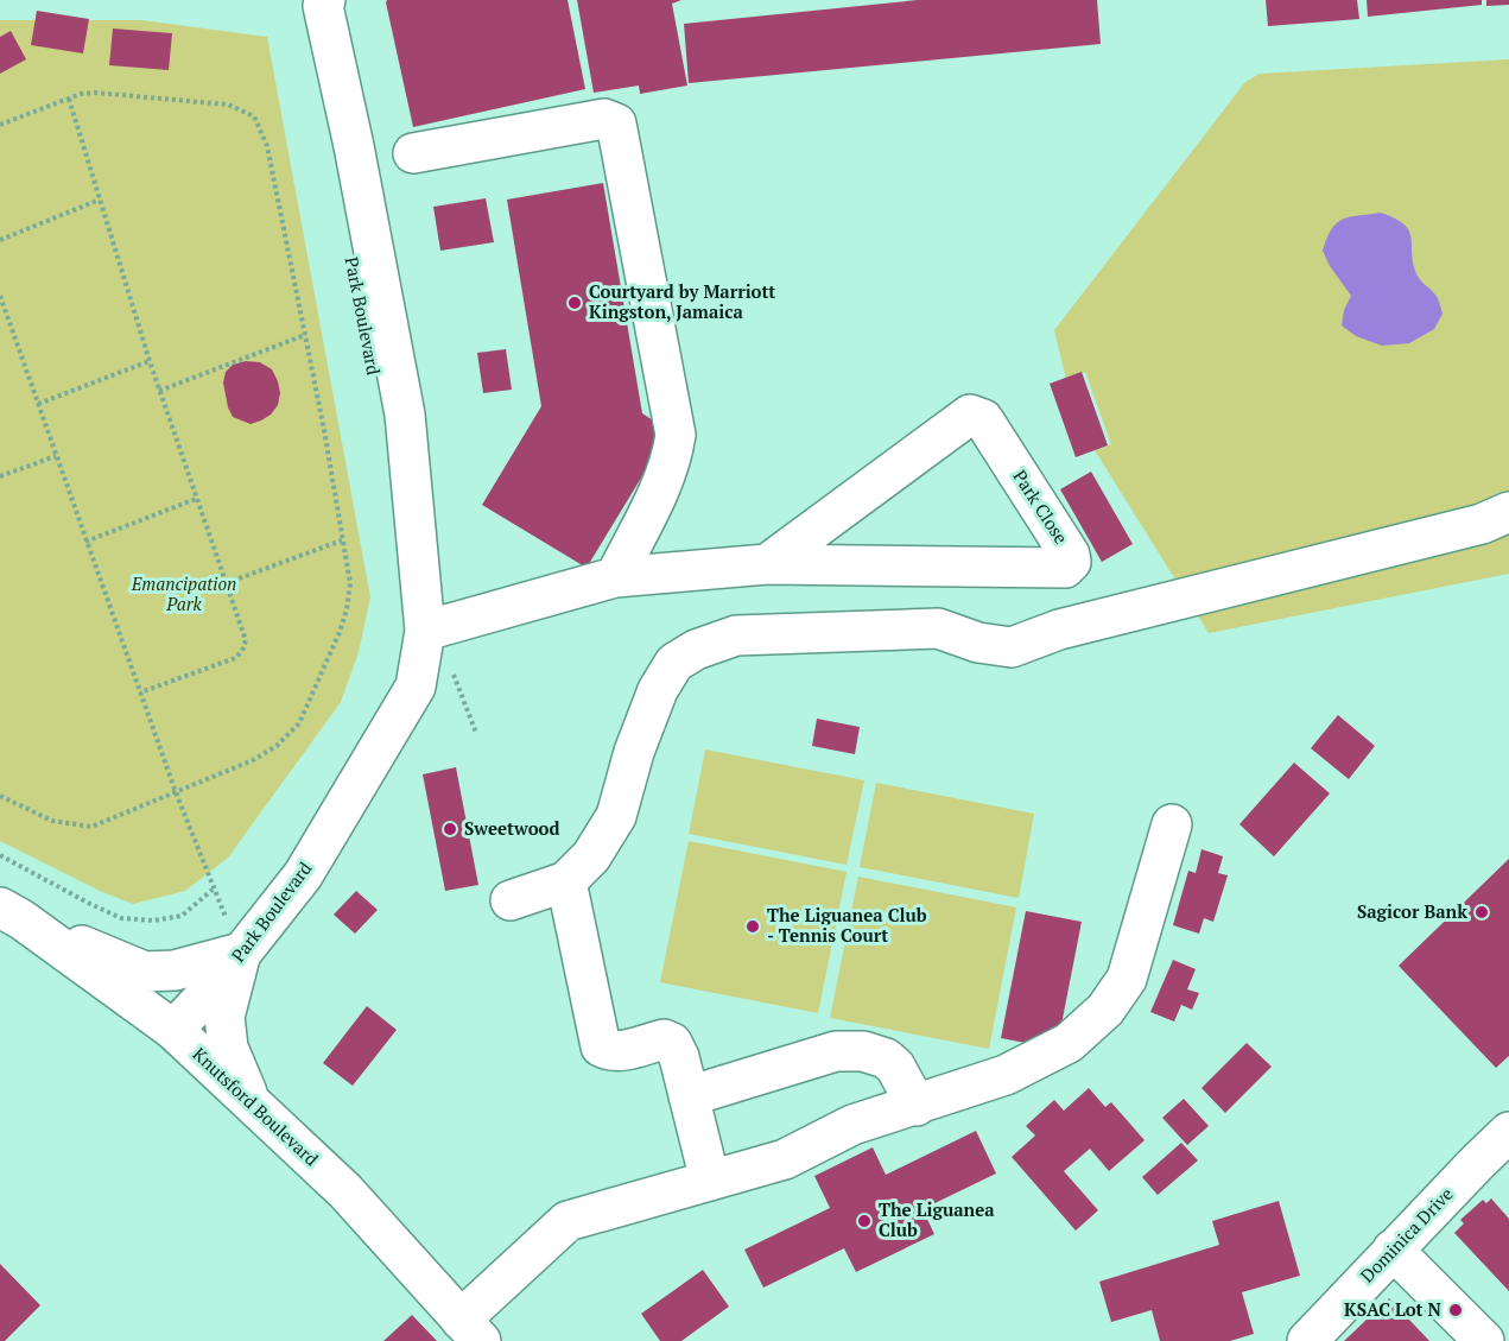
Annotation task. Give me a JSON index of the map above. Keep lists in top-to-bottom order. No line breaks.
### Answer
{"streets":{"street":["Park Boulevard","Park Close","Knutsford Boulevard","Dominica Drive"]},"crossings":[["Park Boulevard","Park Close"],["Park Boulevard","Knutsford Boulevard"]],"parks":["Emancipation Park"],"places":["Courtyard by Marriott Kingston, Jamaica","Sweetwood","Sagicor Bank","The Liguanea Club - Tennis Court","The Liguanea Club","KSAC Lot N"]}
